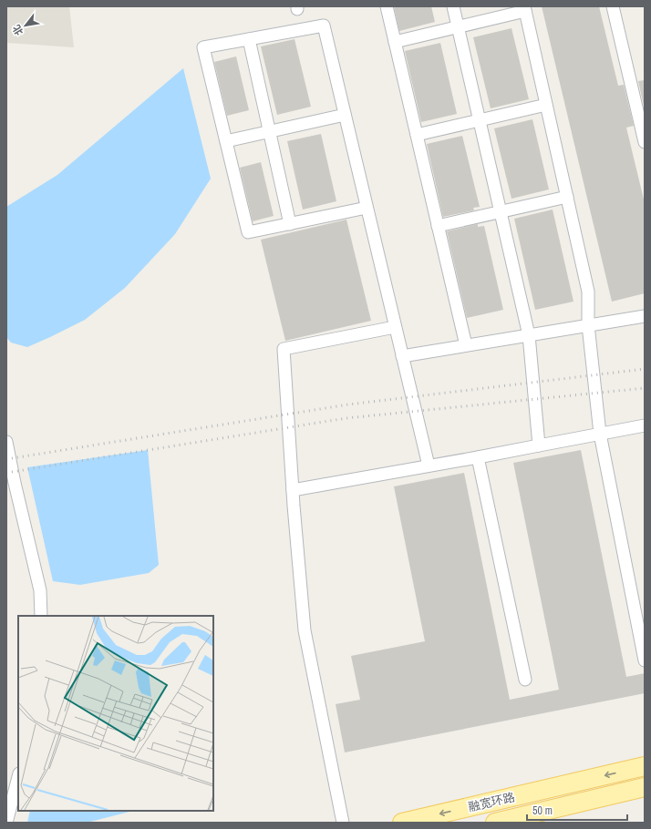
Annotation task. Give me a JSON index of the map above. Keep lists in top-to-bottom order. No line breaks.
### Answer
{"streets":{"main road":["融宽环路"]},"scale_bar":"50 m","north":"bottom left"}
